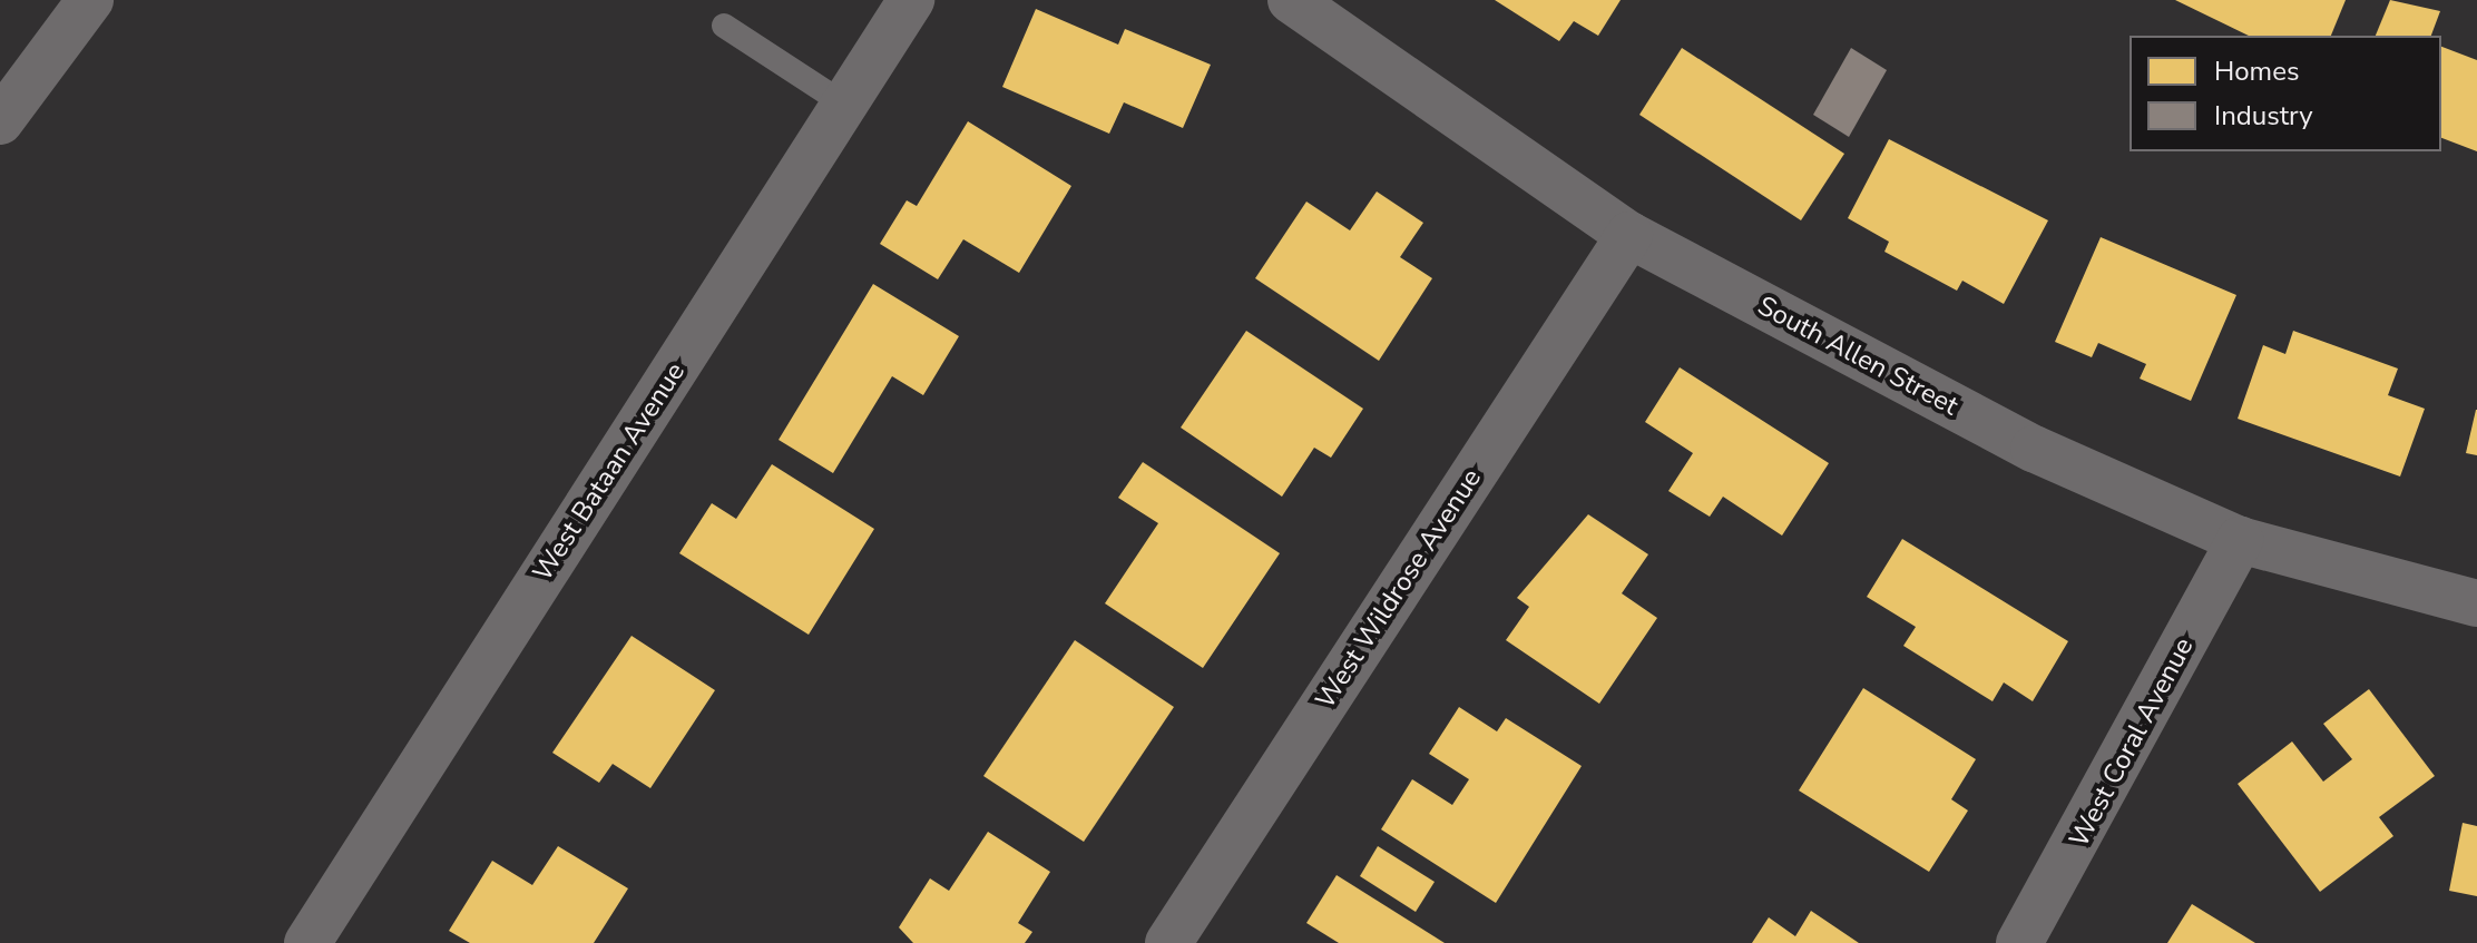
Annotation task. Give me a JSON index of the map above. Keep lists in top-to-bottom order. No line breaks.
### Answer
{"streets":{"street":["South Allen Street","West Bataan Avenue","West Wildrose Avenue","West Coral Avenue"]},"crossings":[["South Allen Street","West Wildrose Avenue"],["South Allen Street","West Coral Avenue"]],"legend":["Homes","Industry"]}
